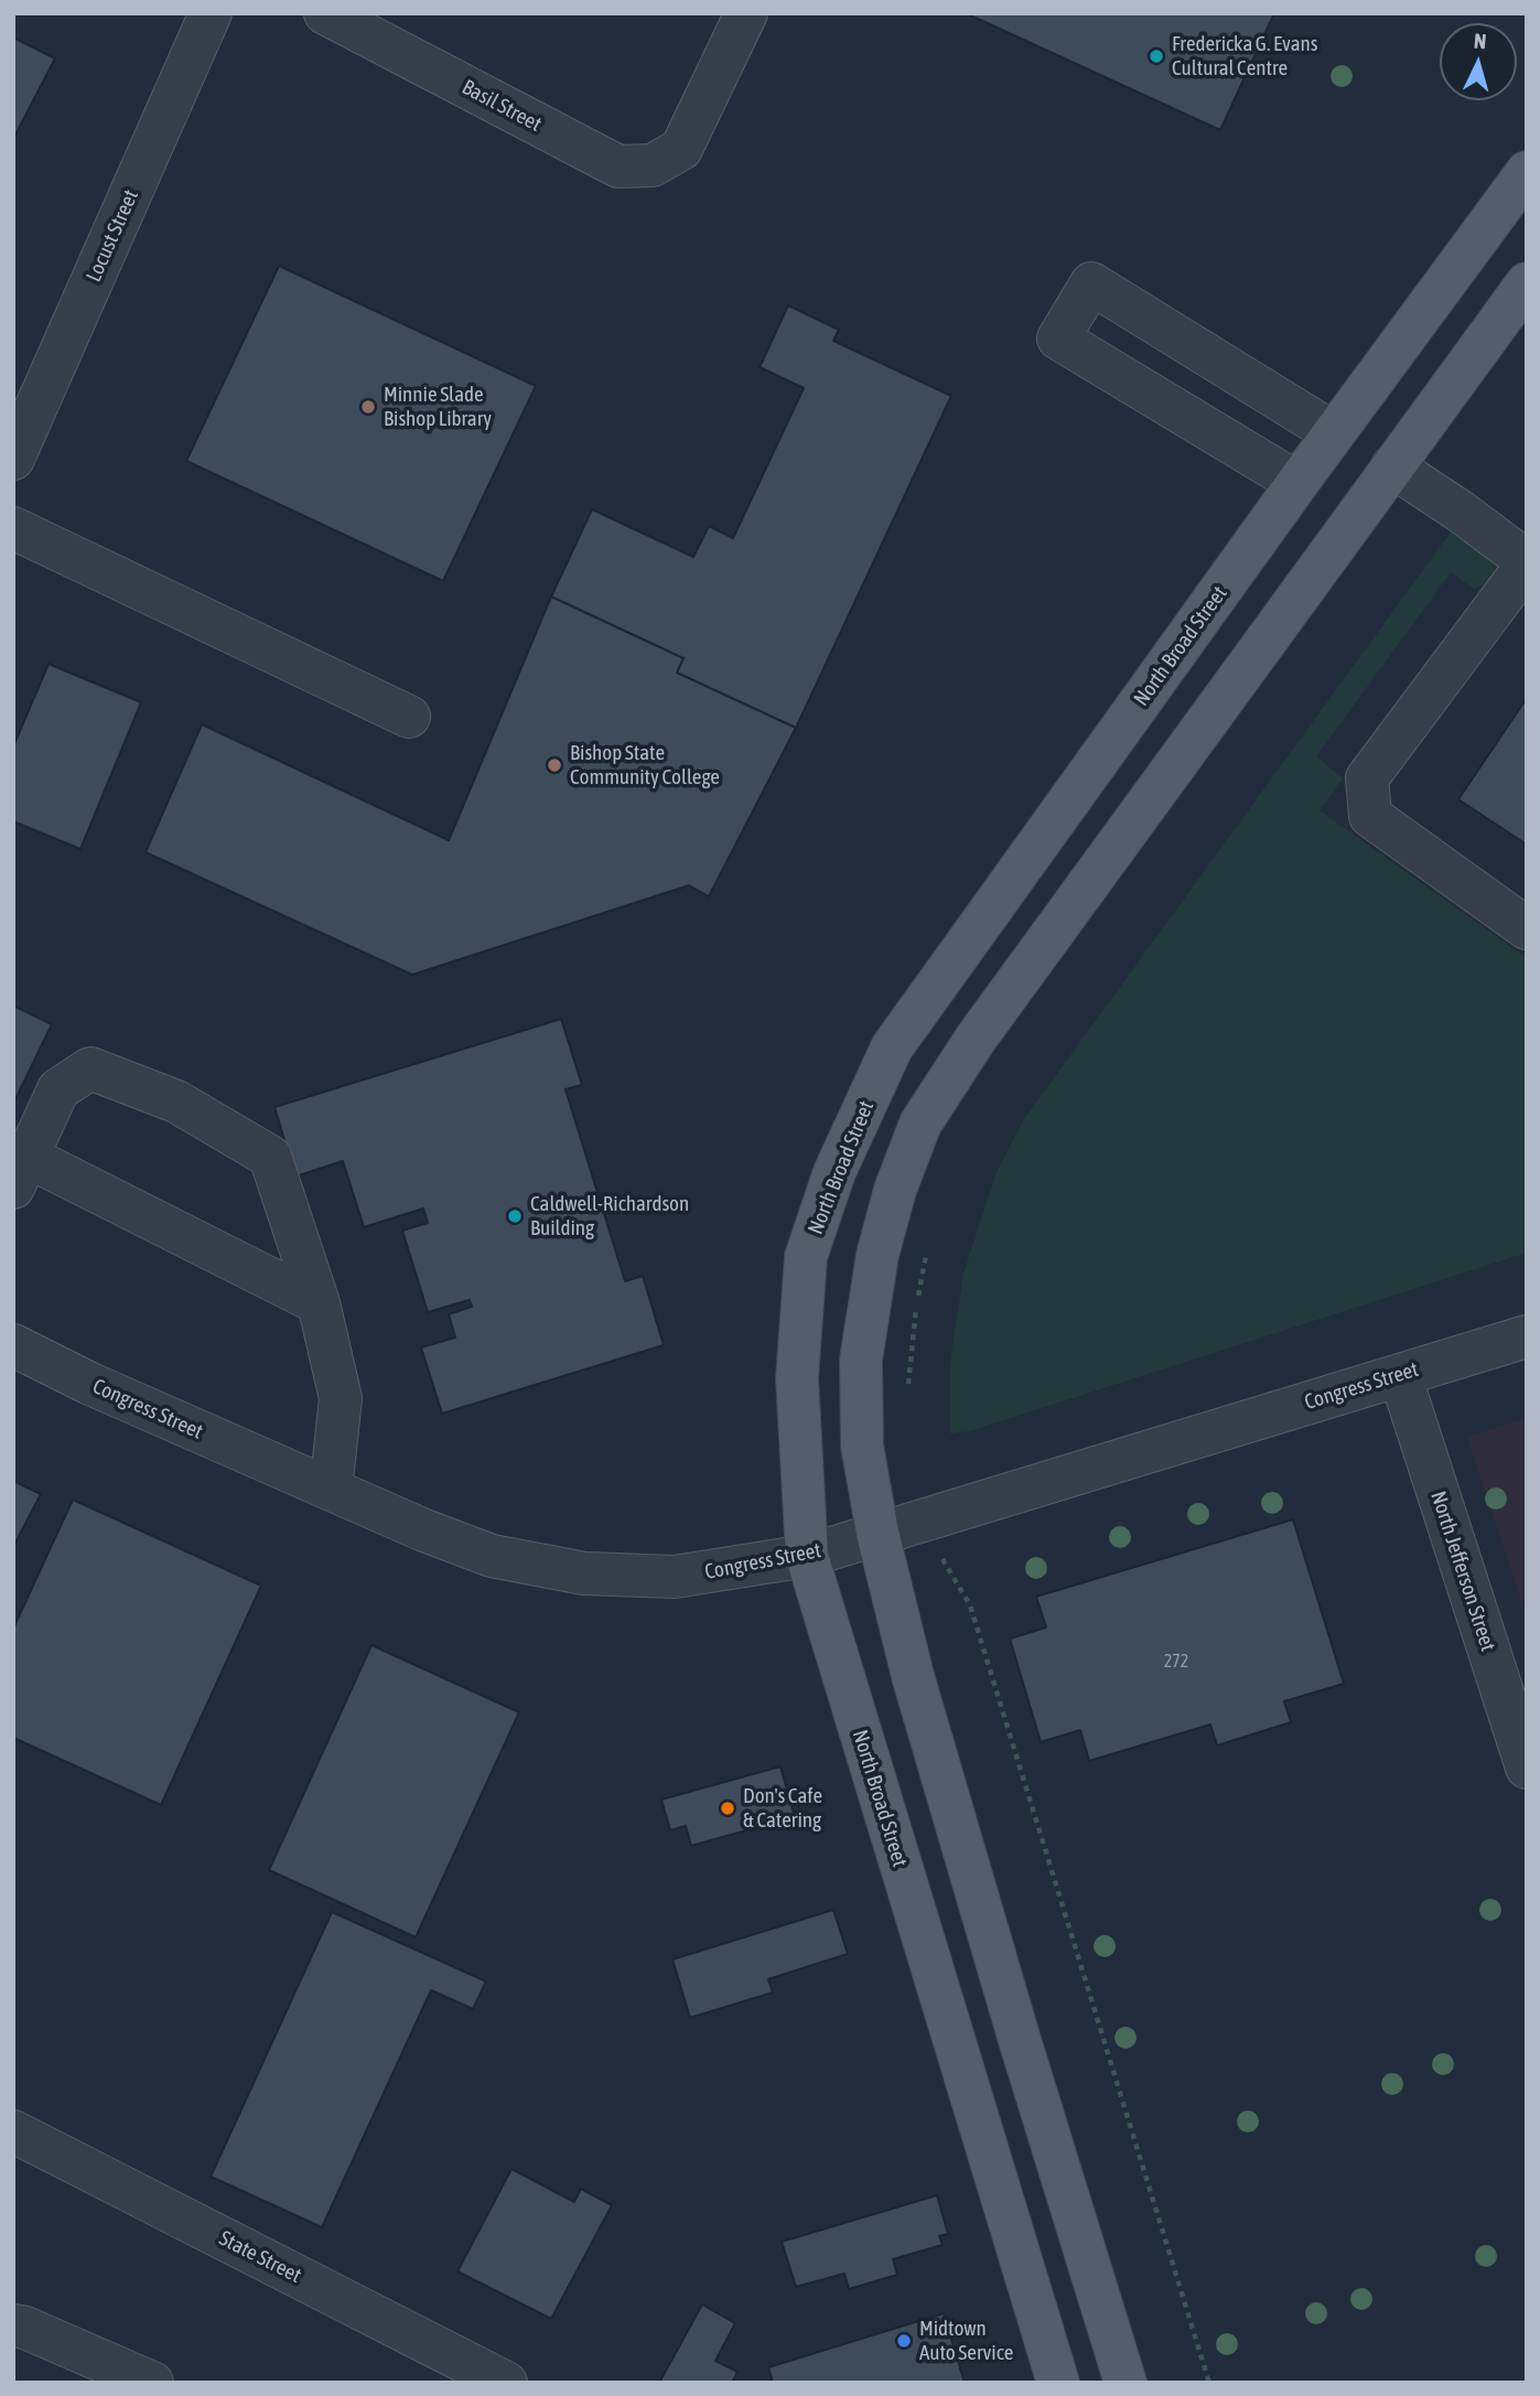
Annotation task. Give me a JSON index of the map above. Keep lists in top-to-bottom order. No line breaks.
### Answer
{"streets":{"main road":["North Broad Street"],"street":["Basil Street","Locust Street","Congress Street","North Jefferson Street","State Street"]},"crossings":[["North Broad Street","Congress Street"],["Congress Street","North Jefferson Street"]],"places":["Fredericka G. Evans Cultural Centre","Minnie Slade Bishop Library","Bishop State Community College","Caldwell-Richardson Building","Don's Cafe & Catering","Midtown Auto Service"],"house_numbers":["272"],"north":"top"}
